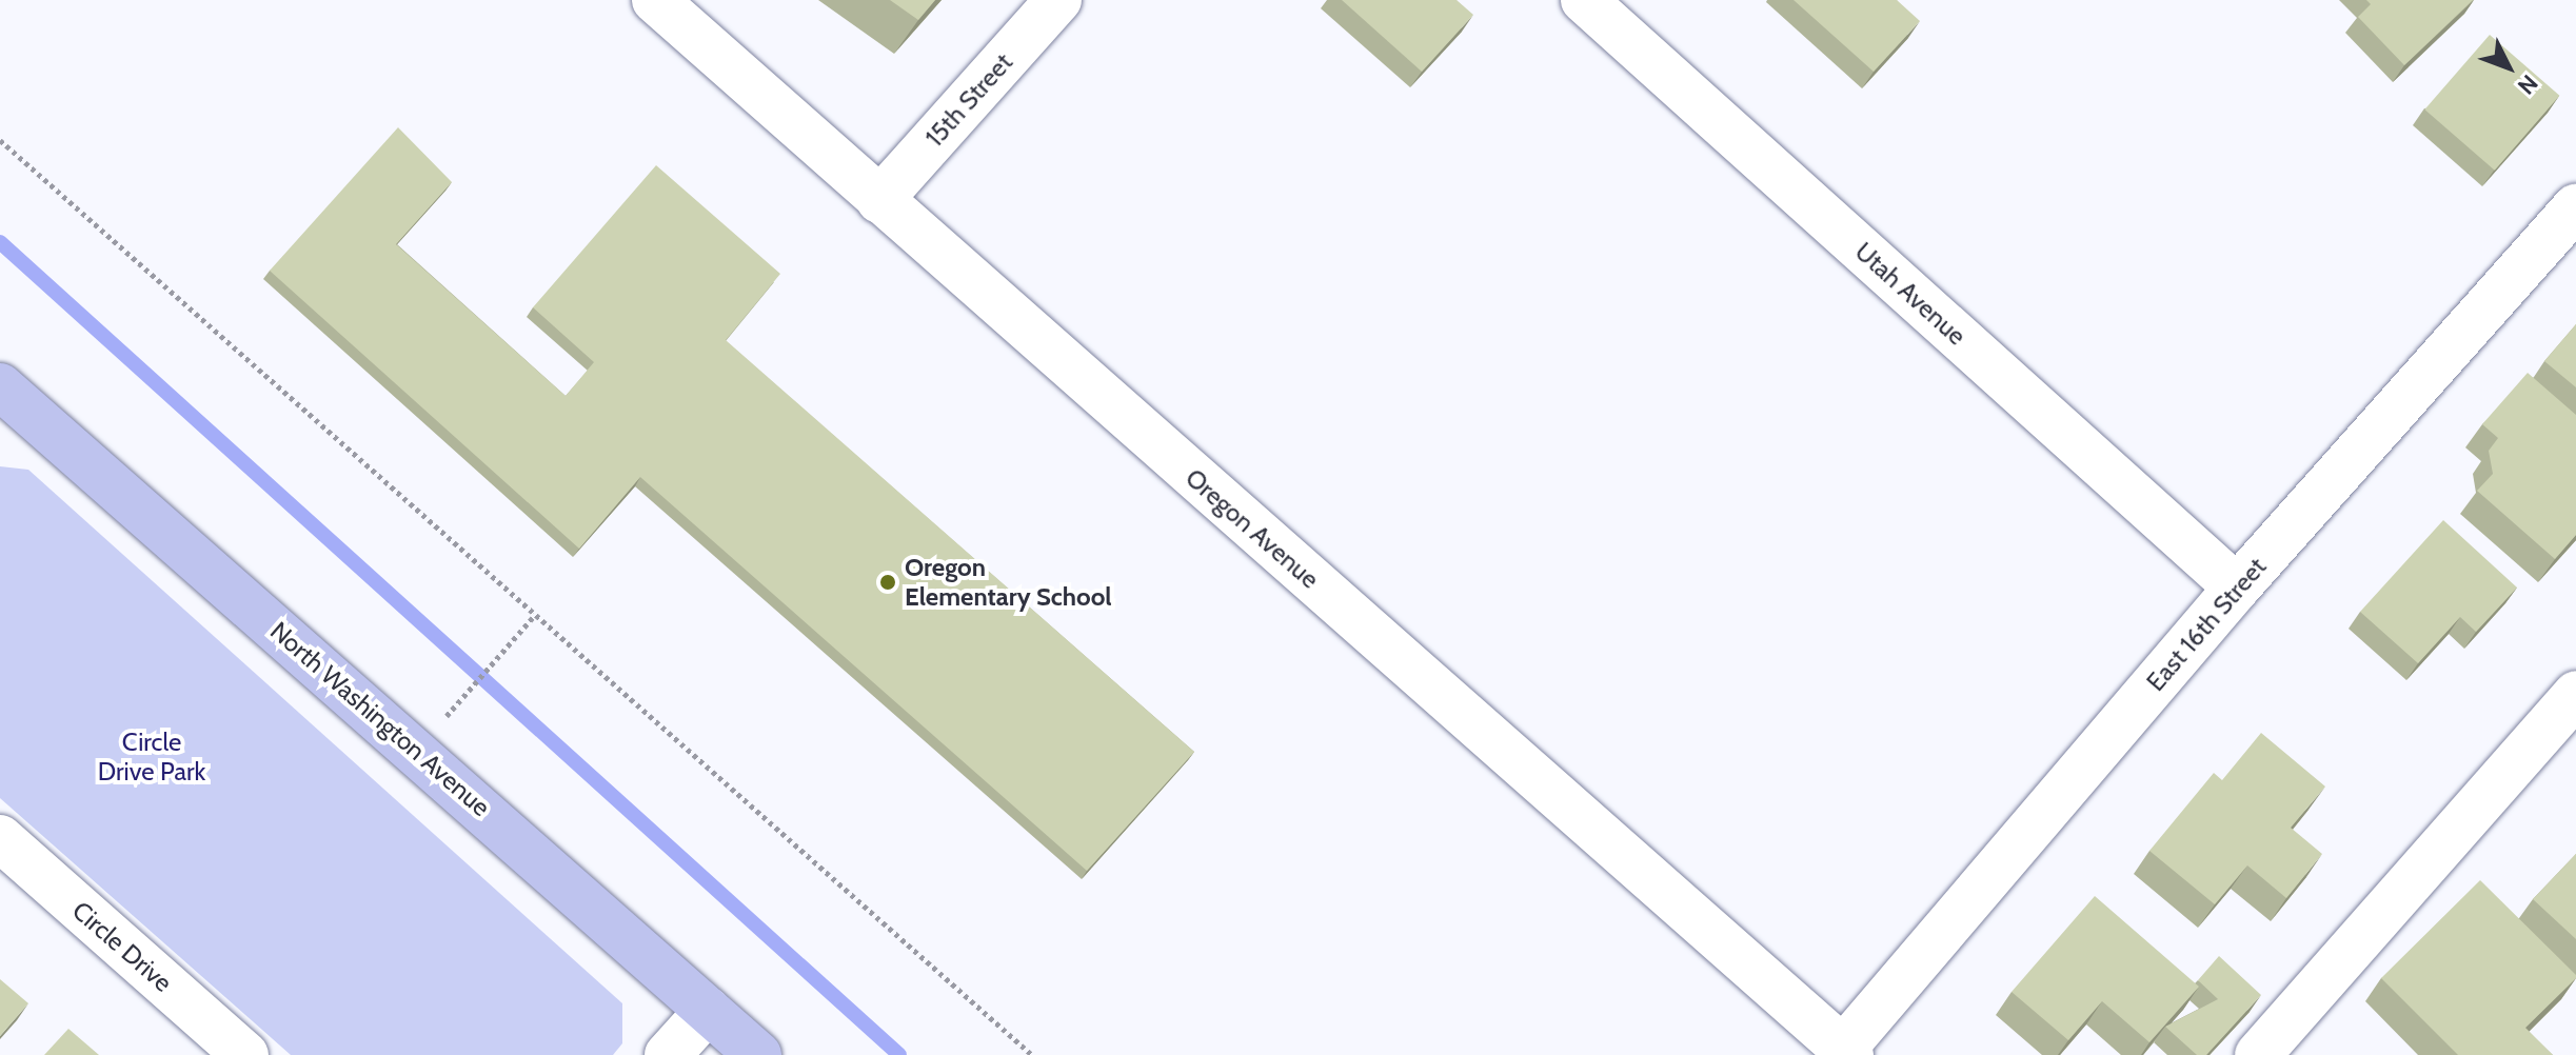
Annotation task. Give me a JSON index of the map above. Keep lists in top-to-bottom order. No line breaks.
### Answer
{"streets":{"main road":["North Washington Avenue"],"street":["15th Street","Utah Avenue","Oregon Avenue","East 16th Street","Circle Drive"]},"crossings":[["15th Street","Oregon Avenue"],["Utah Avenue","East 16th Street"],["Oregon Avenue","East 16th Street"]],"parks":["Circle Drive Park"],"places":["Oregon Elementary School"],"north":"bottom right"}
